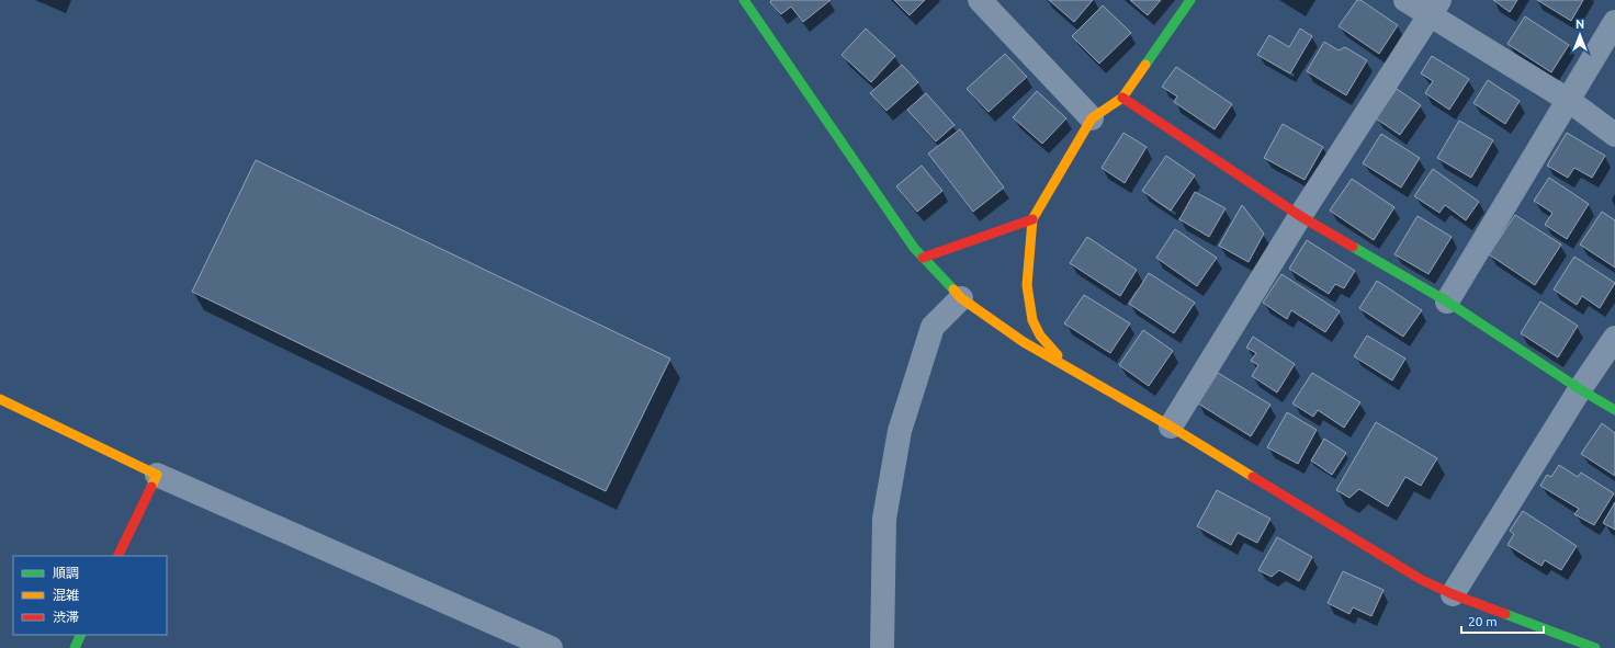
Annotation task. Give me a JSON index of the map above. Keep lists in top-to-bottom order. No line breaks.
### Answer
{"legend":["順調","混雑","渋滞"],"scale_bar":"20 m","north":"top"}
